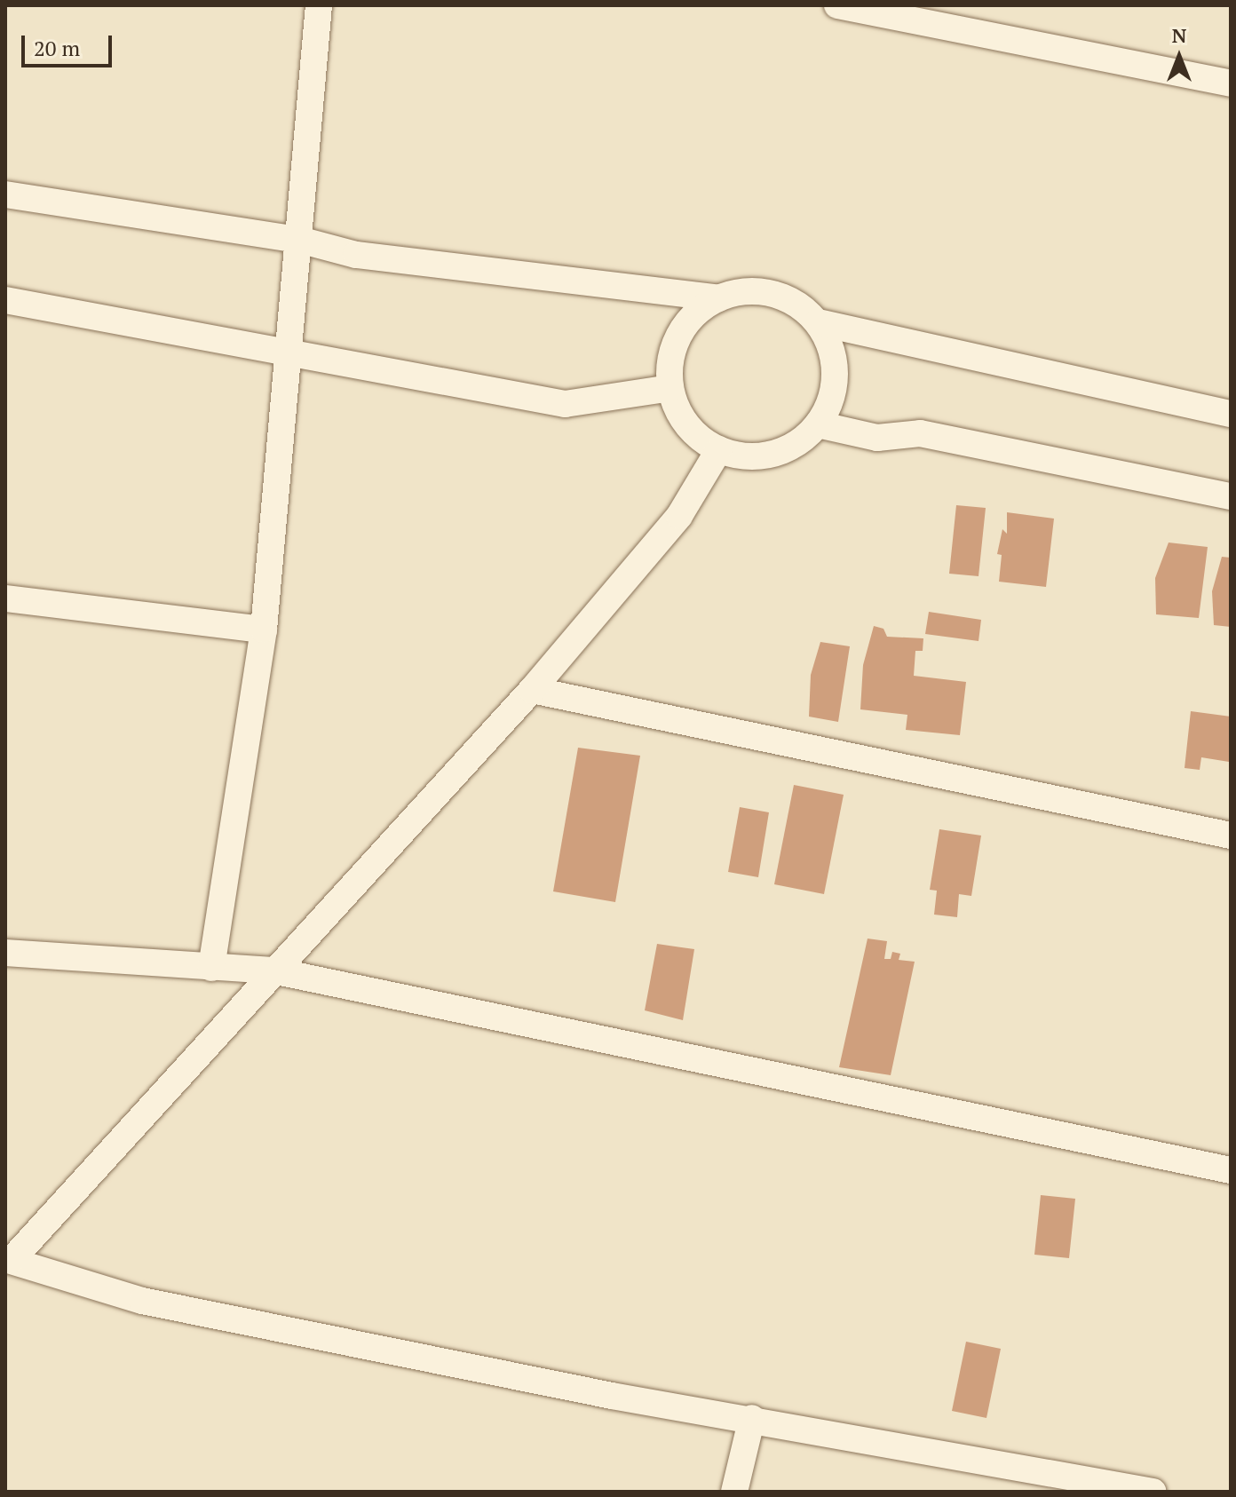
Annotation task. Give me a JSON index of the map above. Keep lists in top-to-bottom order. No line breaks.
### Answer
{"scale_bar":"20 m","north":"top"}
